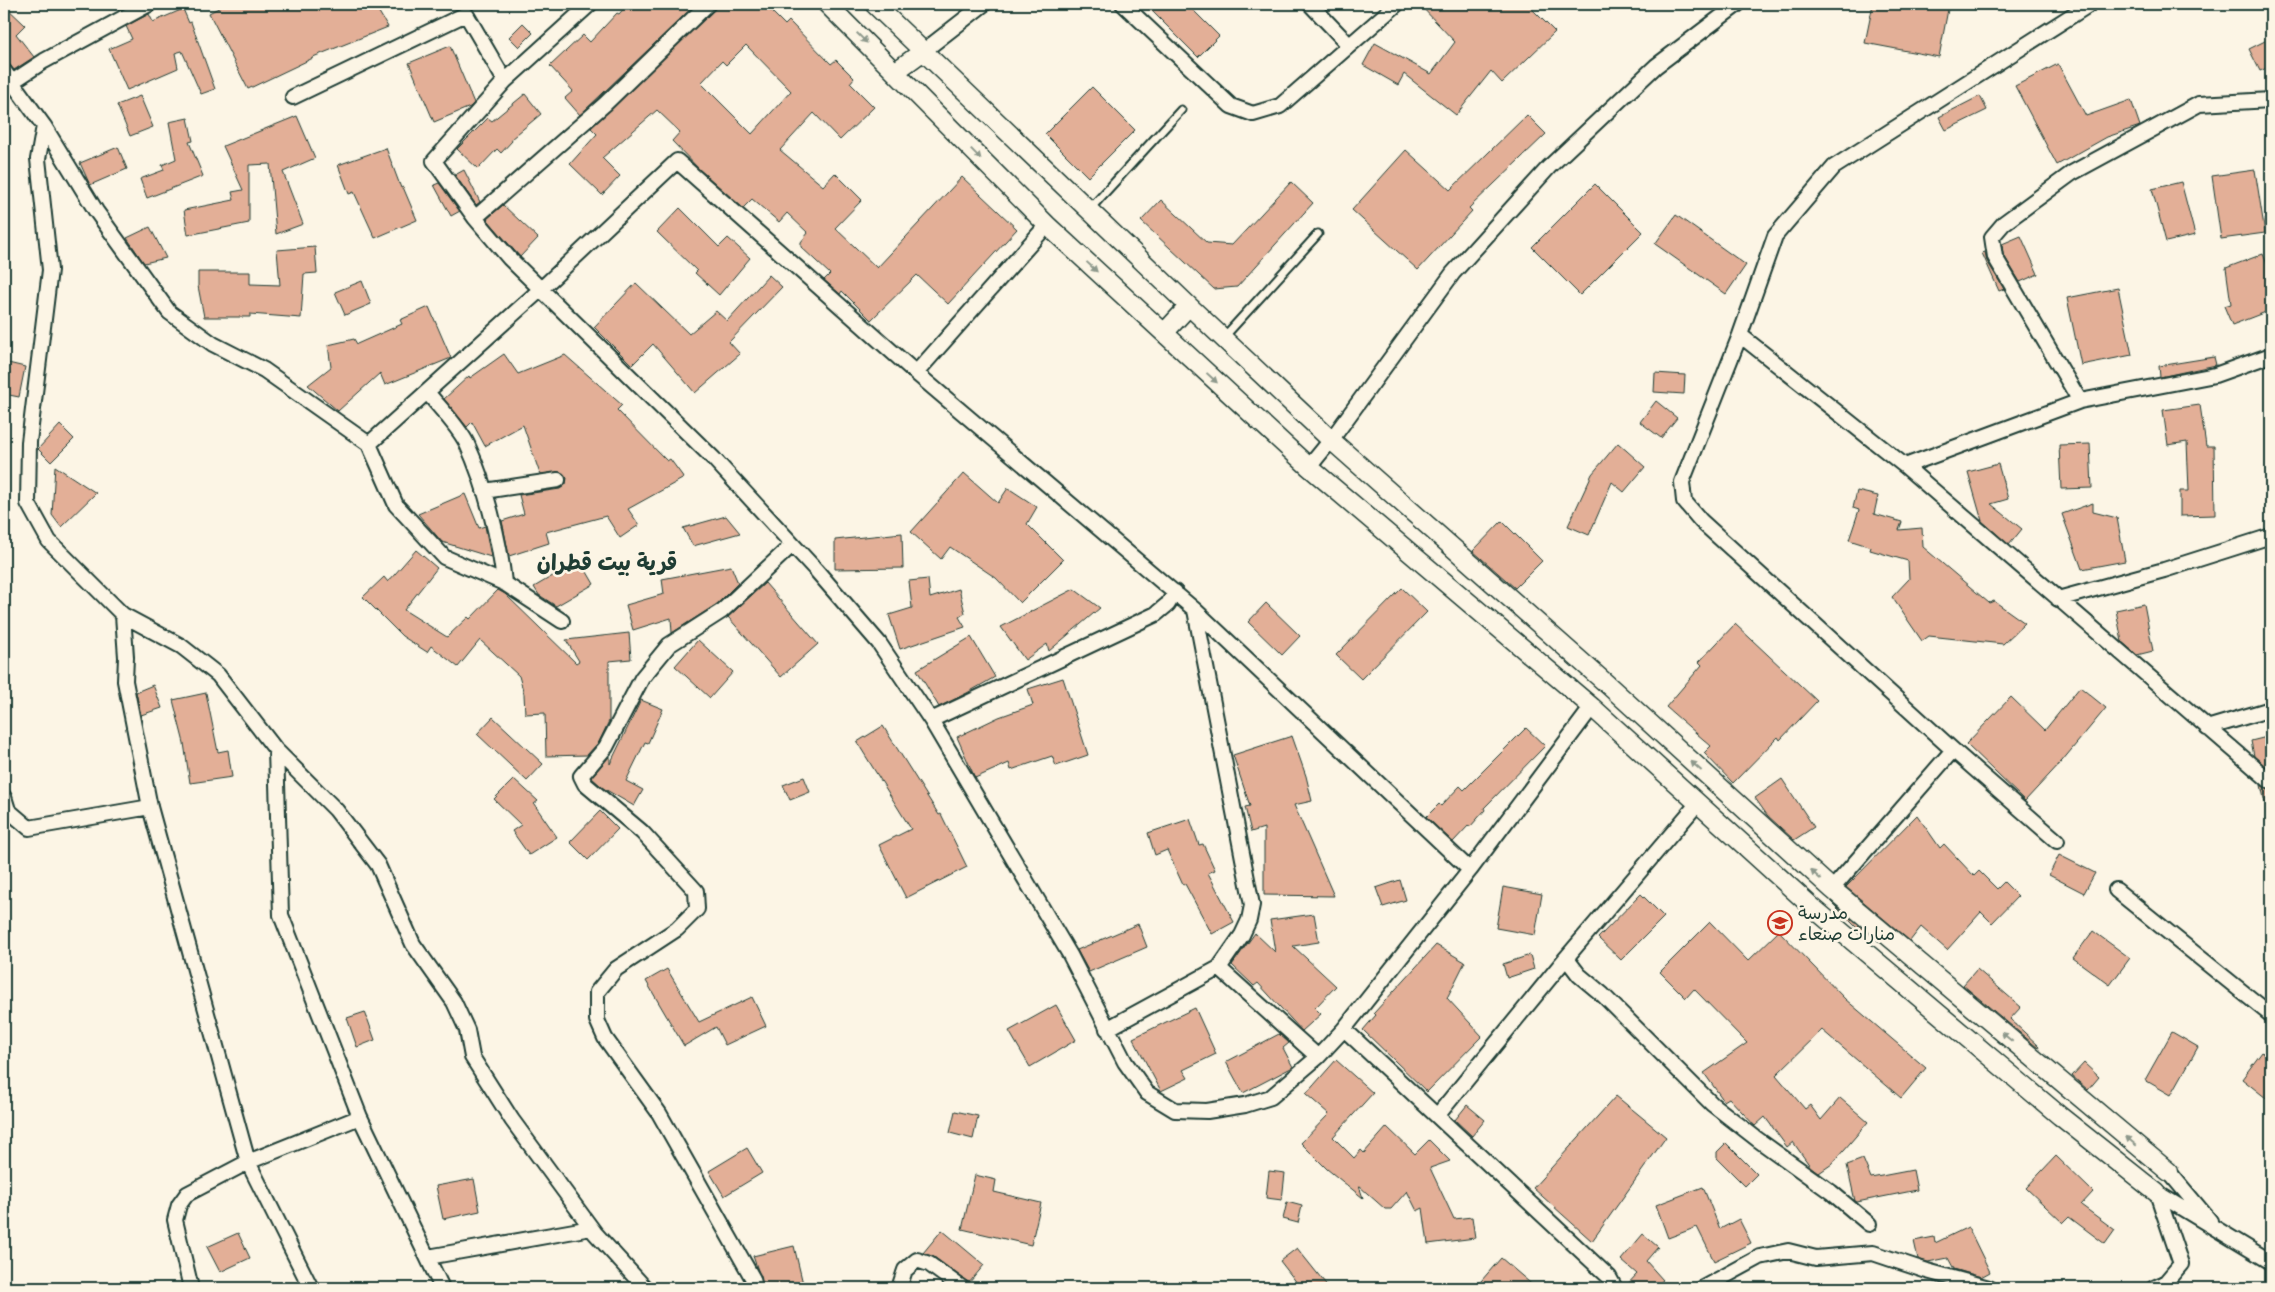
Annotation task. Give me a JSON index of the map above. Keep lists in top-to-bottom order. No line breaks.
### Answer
{"districts":["قرية بيت قطران"],"places":{"school or university":["مدرسة منارات صنعاء"]}}
